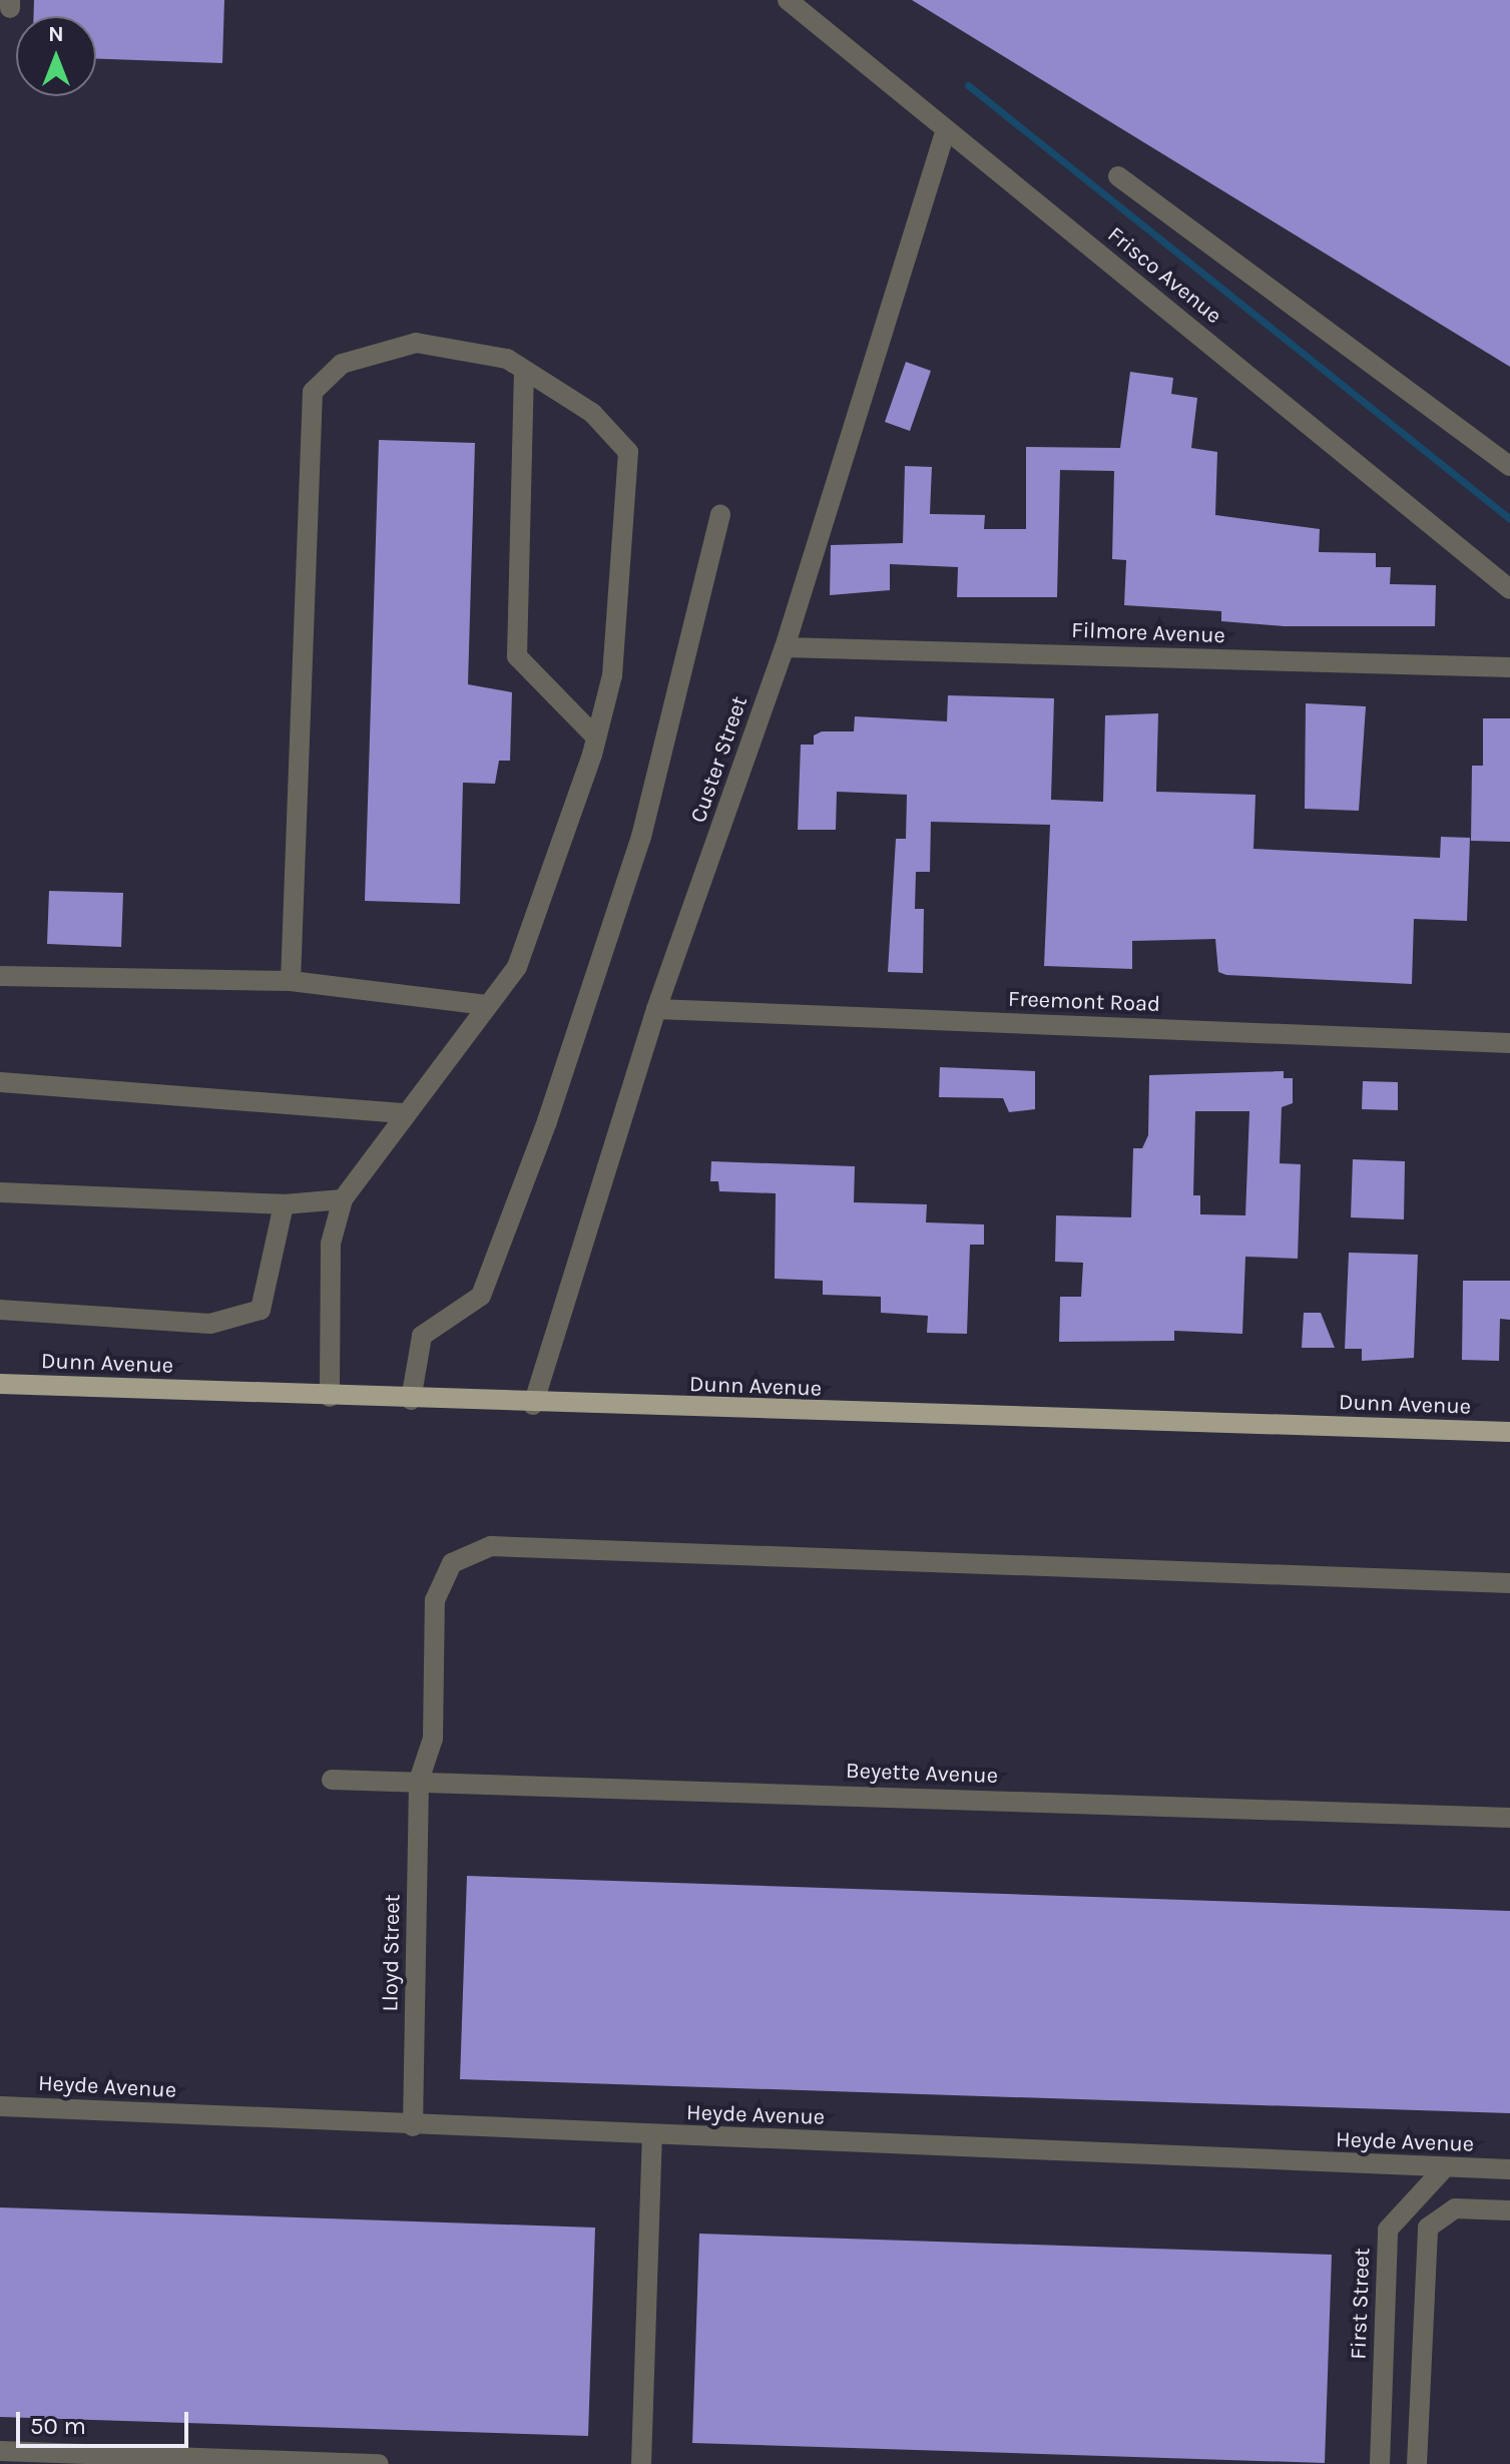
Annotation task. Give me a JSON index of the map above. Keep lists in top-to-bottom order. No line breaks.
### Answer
{"streets":{"main road":["Dunn Avenue"],"street":["Frisco Avenue","Filmore Avenue","Custer Street","Freemont Road","Beyette Avenue","Lloyd Street","Heyde Avenue","First Street"]},"crossings":[["Frisco Avenue","Custer Street"],["Filmore Avenue","Custer Street"],["Custer Street","Freemont Road"],["Custer Street","Dunn Avenue"],["Beyette Avenue","Lloyd Street"],["Lloyd Street","Heyde Avenue"],["Heyde Avenue","First Street"]],"scale_bar":"50 m","north":"top"}
